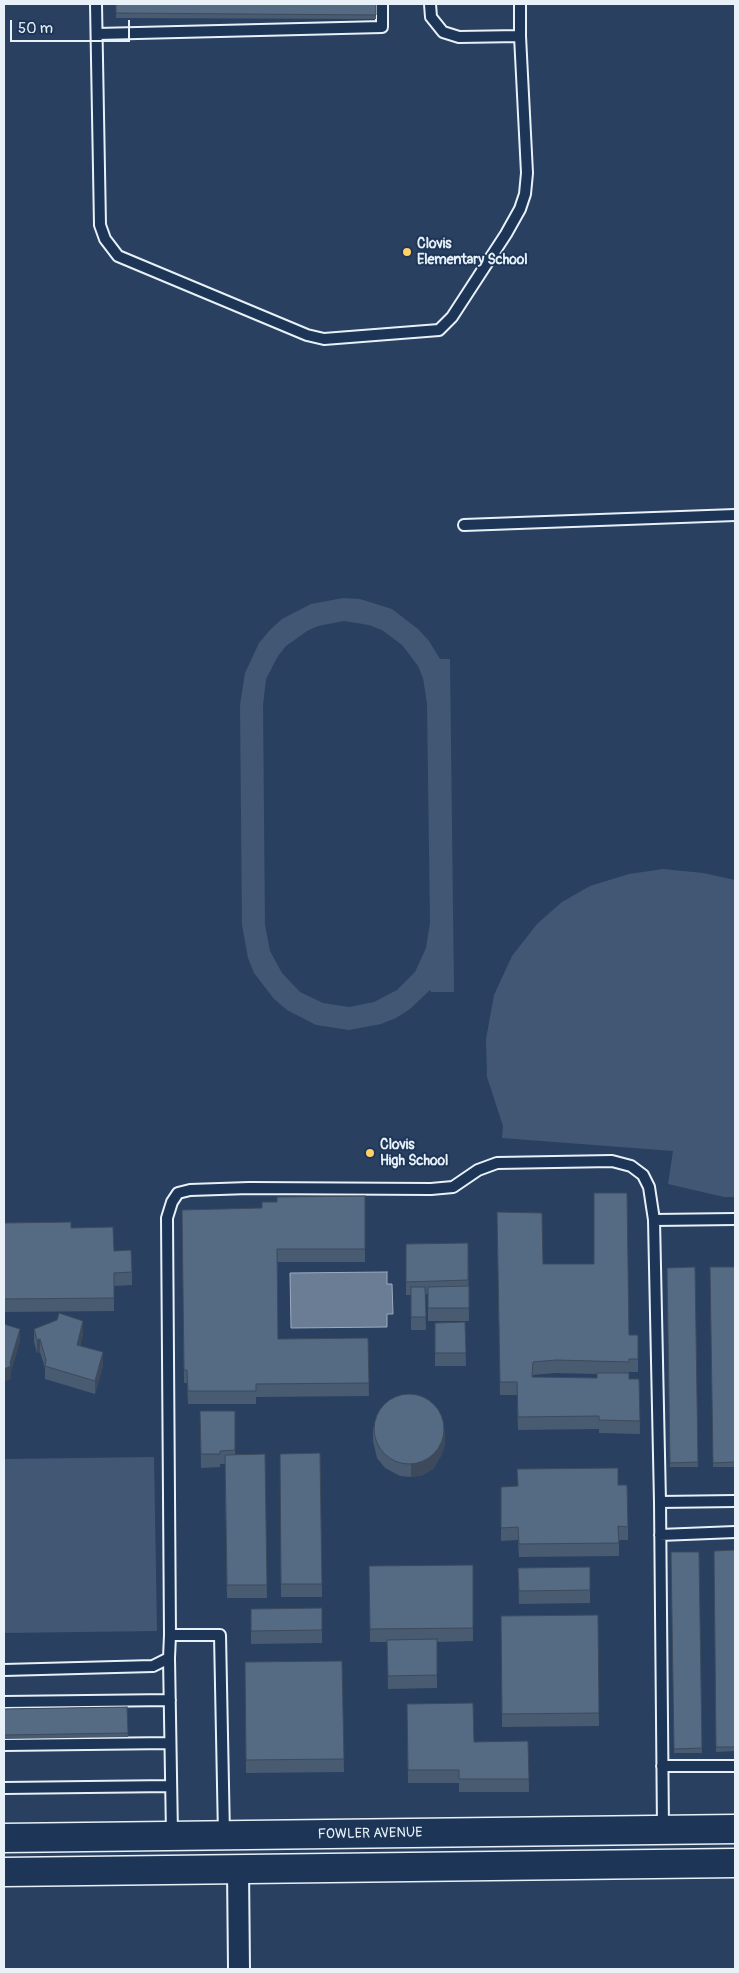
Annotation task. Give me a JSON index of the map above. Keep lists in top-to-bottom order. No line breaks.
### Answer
{"streets":{"main road":["FOWLER AVENUE"]},"places":["Clovis Elementary School","Clovis High School"],"scale_bar":"50 m"}
